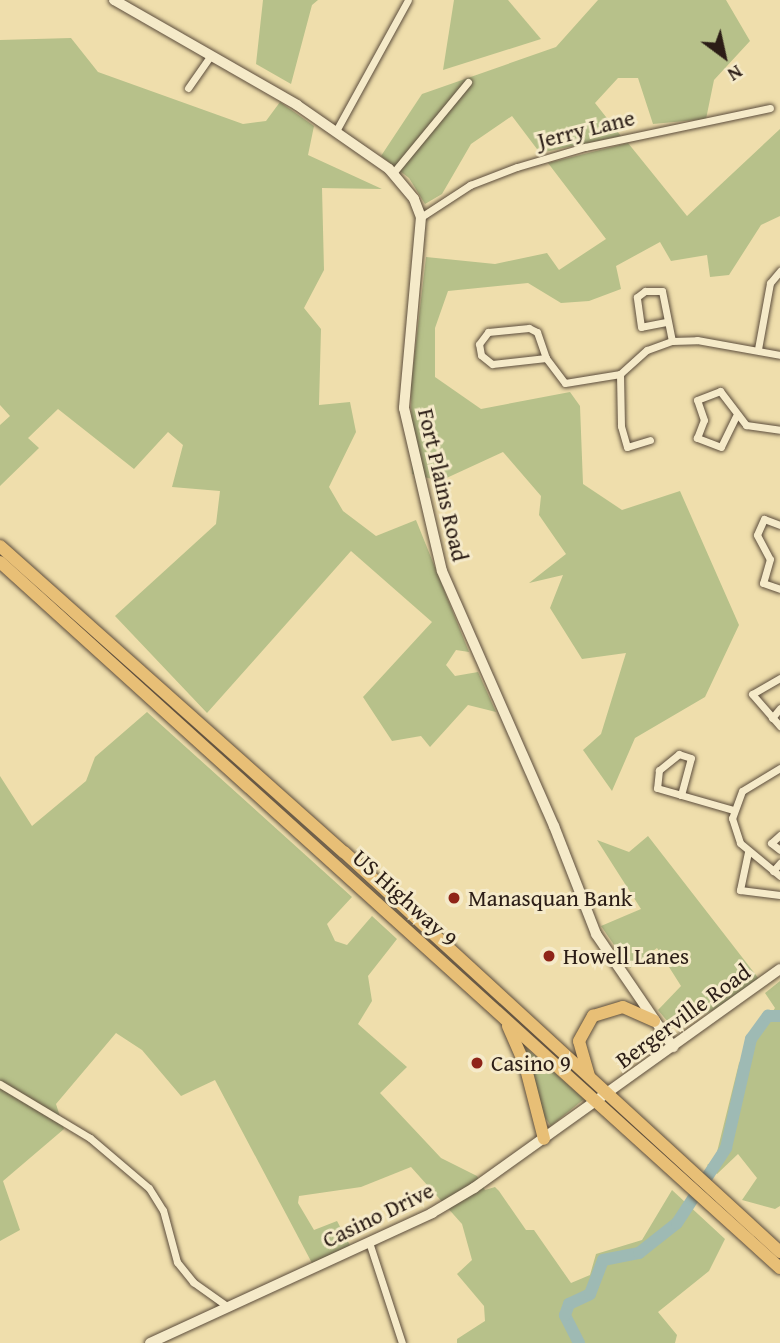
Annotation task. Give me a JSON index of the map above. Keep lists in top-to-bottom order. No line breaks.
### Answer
{"streets":{"highway":["US Highway 9"],"street":["Jerry Lane","Fort Plains Road","Bergerville Road","Casino Drive"]},"crossings":[["Jerry Lane","Fort Plains Road"],["Fort Plains Road","Bergerville Road"],["US Highway 9","Bergerville Road"],["US Highway 9","Casino Drive"],["Bergerville Road","Casino Drive"]],"places":["Manasquan Bank","Howell Lanes","Casino 9"],"north":"bottom right"}
